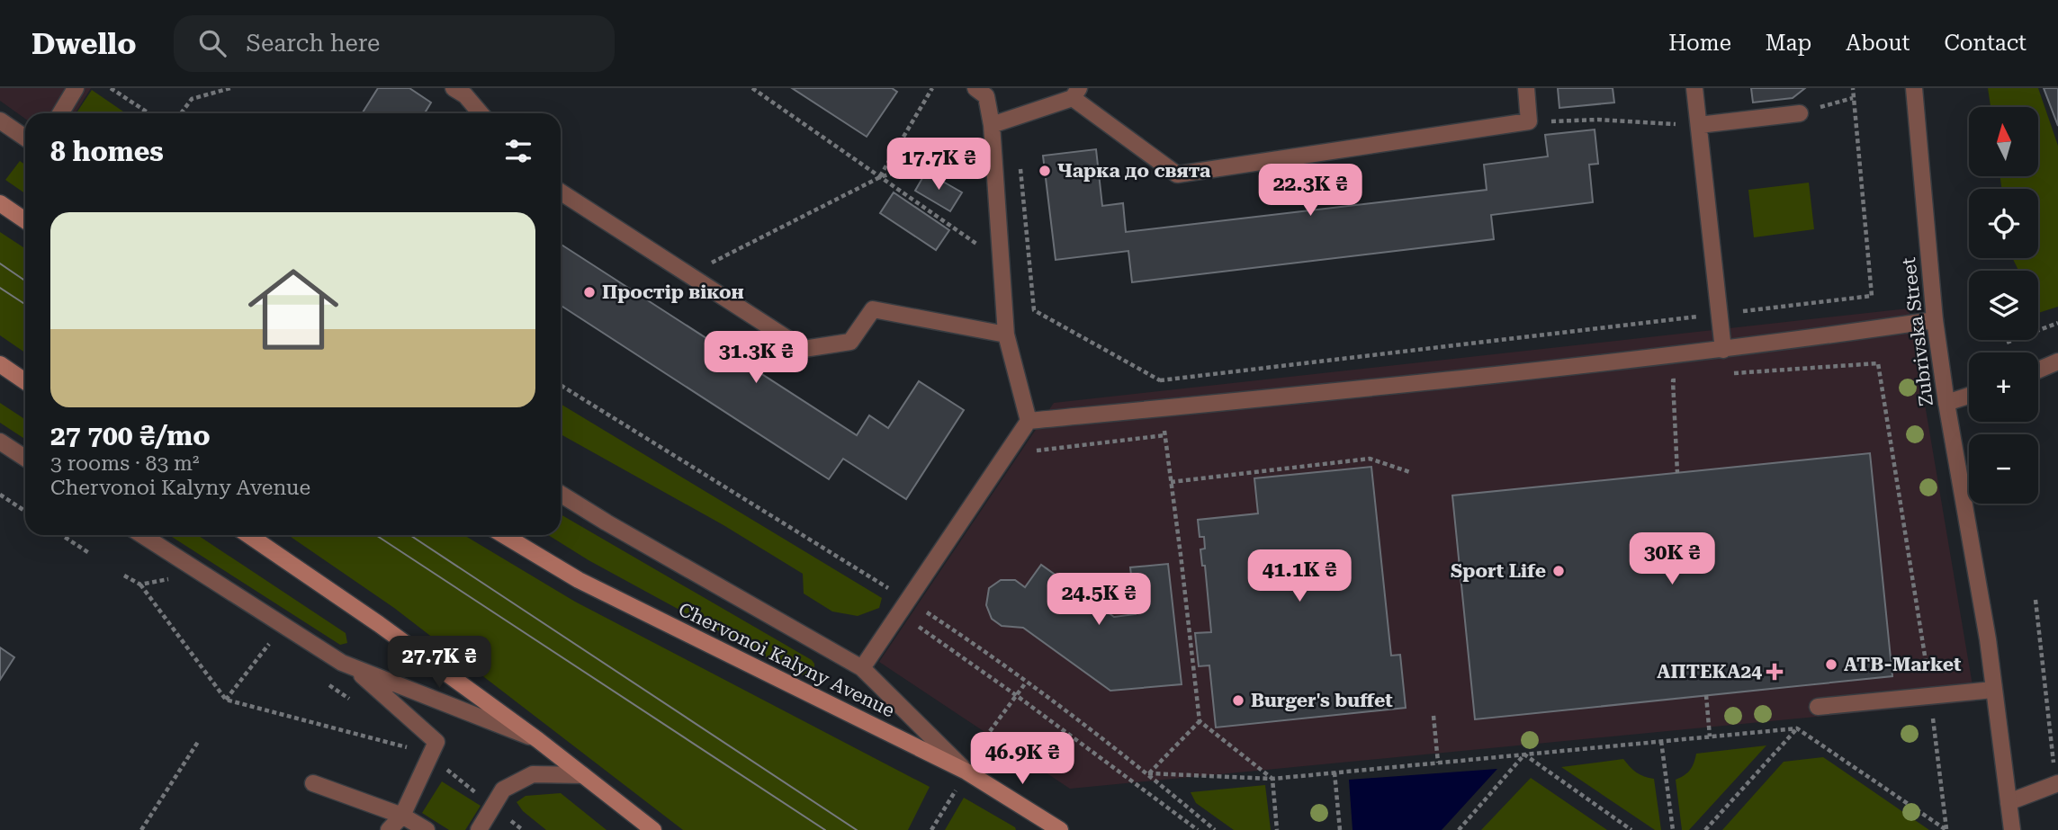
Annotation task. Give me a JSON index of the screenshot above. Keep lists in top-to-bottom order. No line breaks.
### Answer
{"streets":{"main road":["Chervonoi Kalyny Avenue"],"street":["Zubrivska Street"]},"places":{"other":["Чарка до свята","Простір вікон","Sport Life","ATB-Market","Burger's buffet"],"health":["АПТЕКА24"]},"north":"top","page":{"header":"Dwello","search":"Search here","nav":["Home","Map","About","Contact"],"map_buttons":["+","−"],"heading":"8 homes","price":["17.7K ₴","22.3K ₴","31.3K ₴","30K ₴","41.1K ₴","24.5K ₴","27.7K ₴","46.9K ₴"],"list":[{"name":"27 700 ₴/mo","note":"3 rooms · 83 m² · Chervonoi Kalyny Avenue"}]}}
